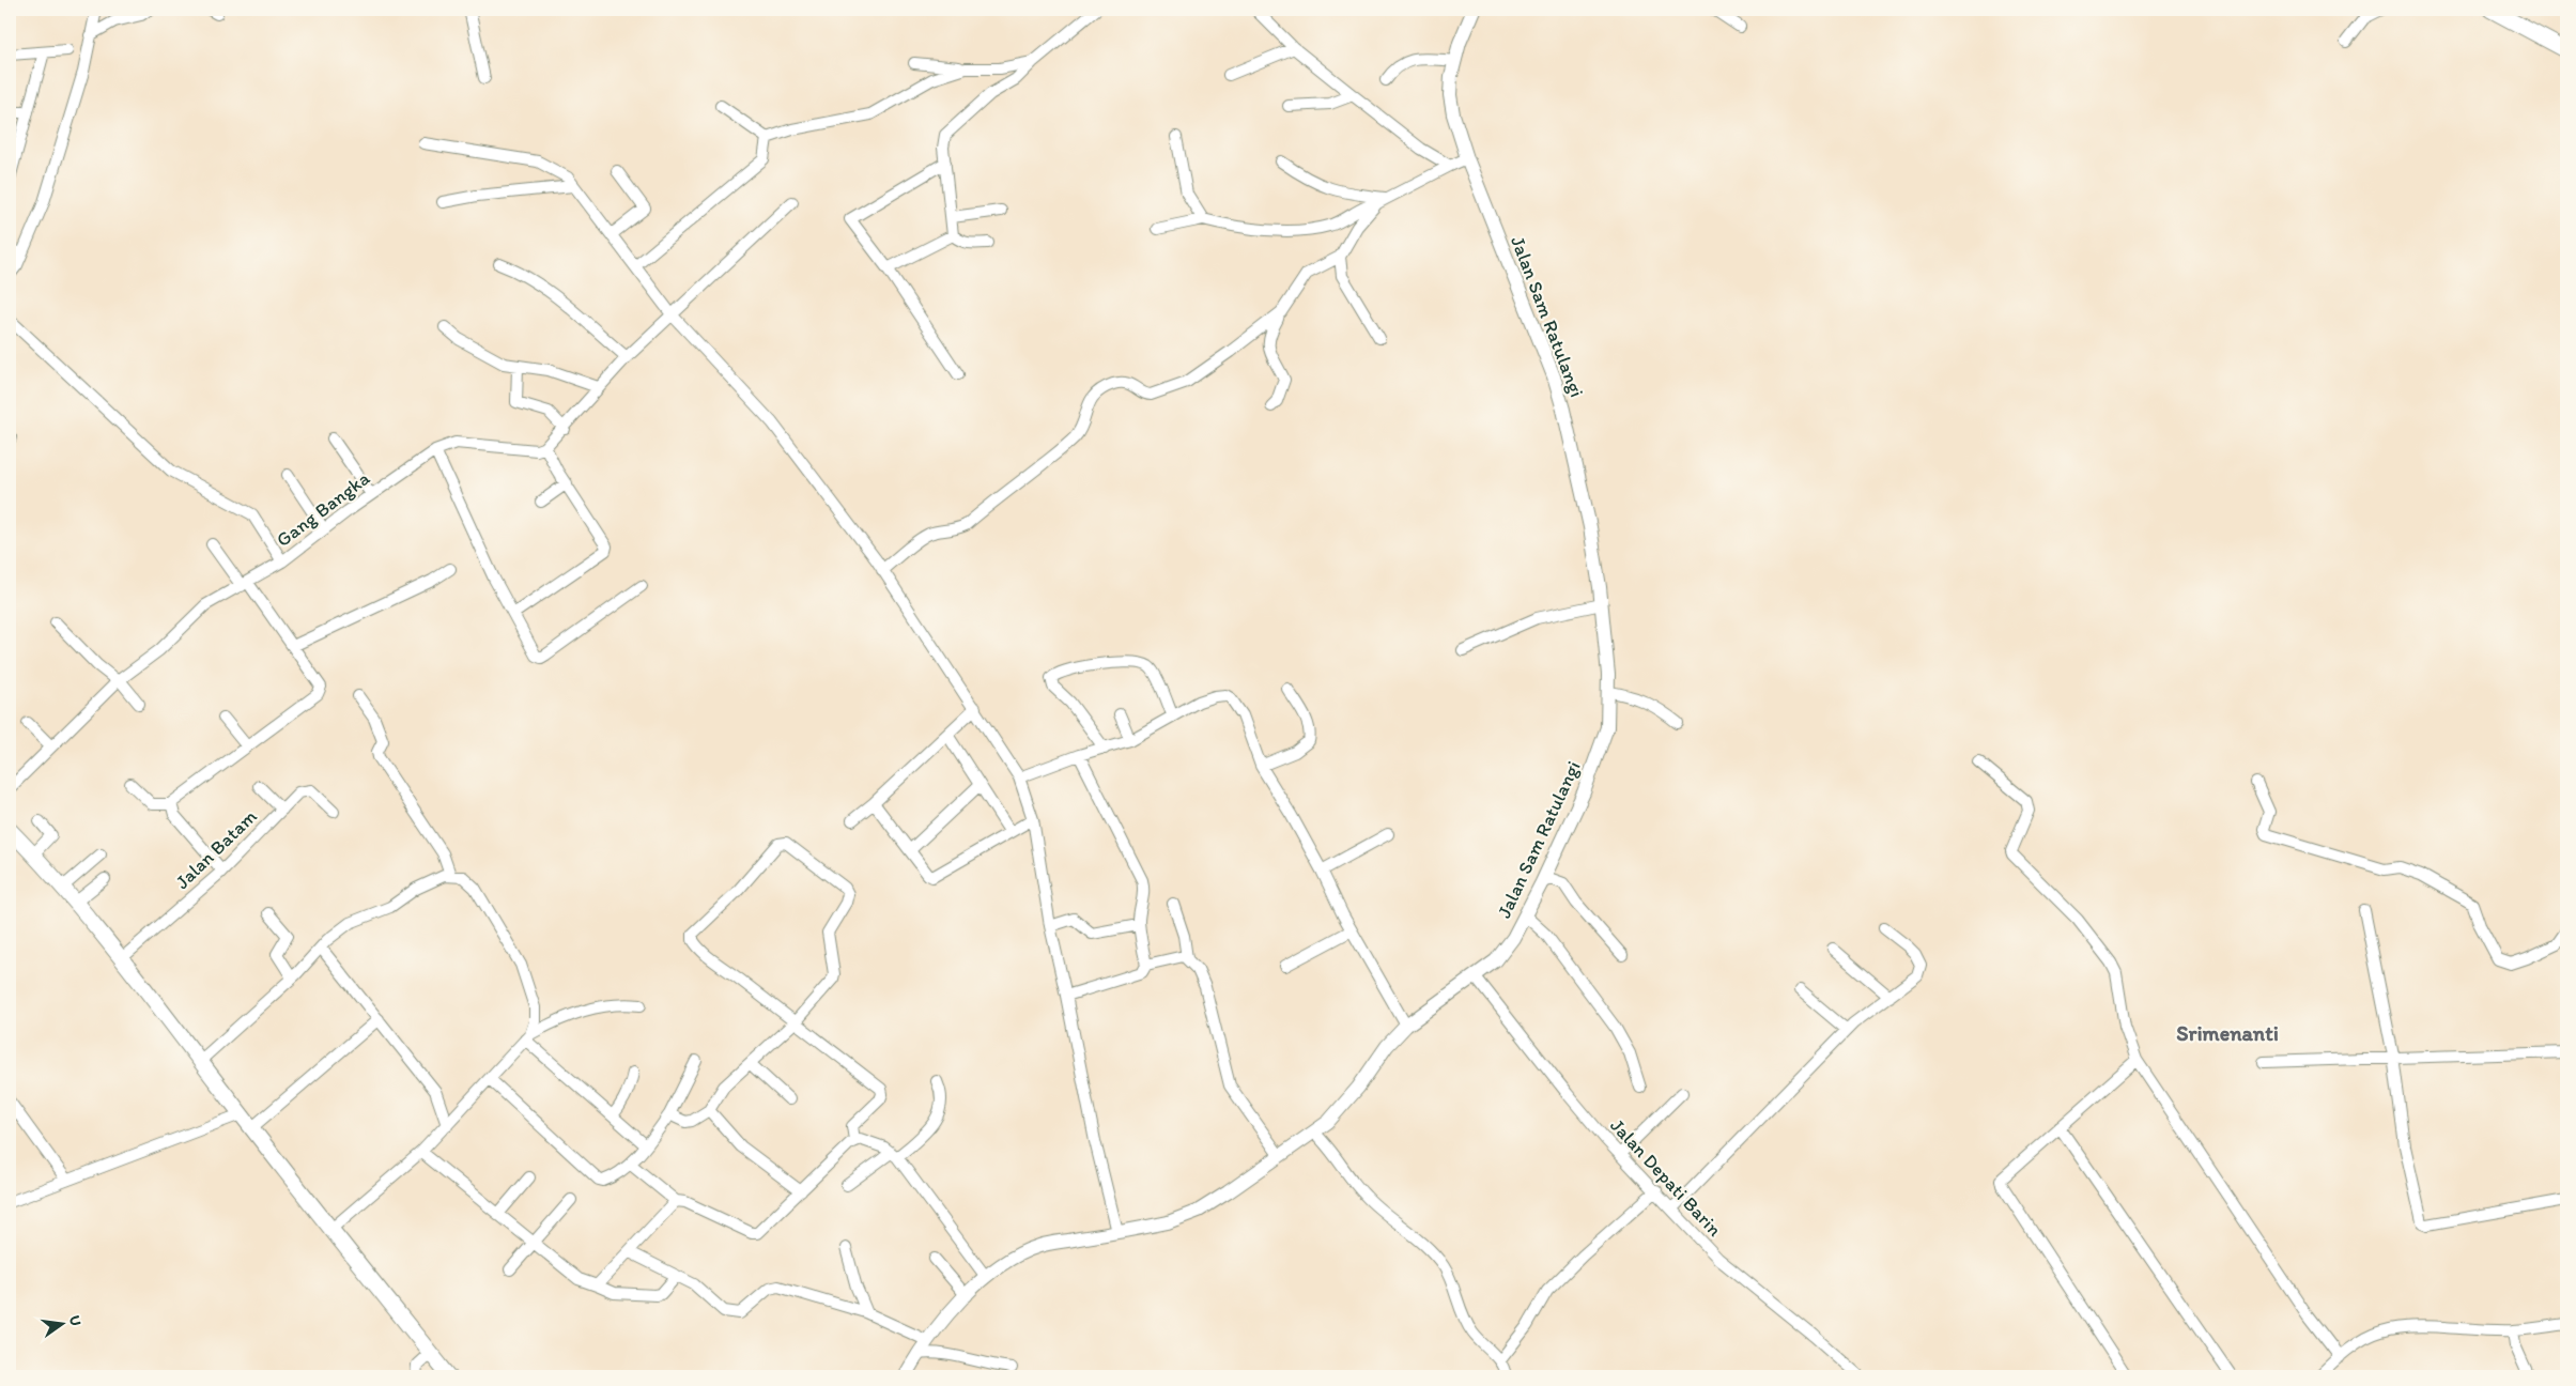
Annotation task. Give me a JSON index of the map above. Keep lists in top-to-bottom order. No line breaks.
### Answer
{"streets":{"street":["Jalan Sam Ratulangi","Gang Bangka","Jalan Batam","Jalan Depati Barin"]},"crossings":[["Jalan Sam Ratulangi","Jalan Depati Barin"]],"districts":["Srimenanti"],"north":"right"}
